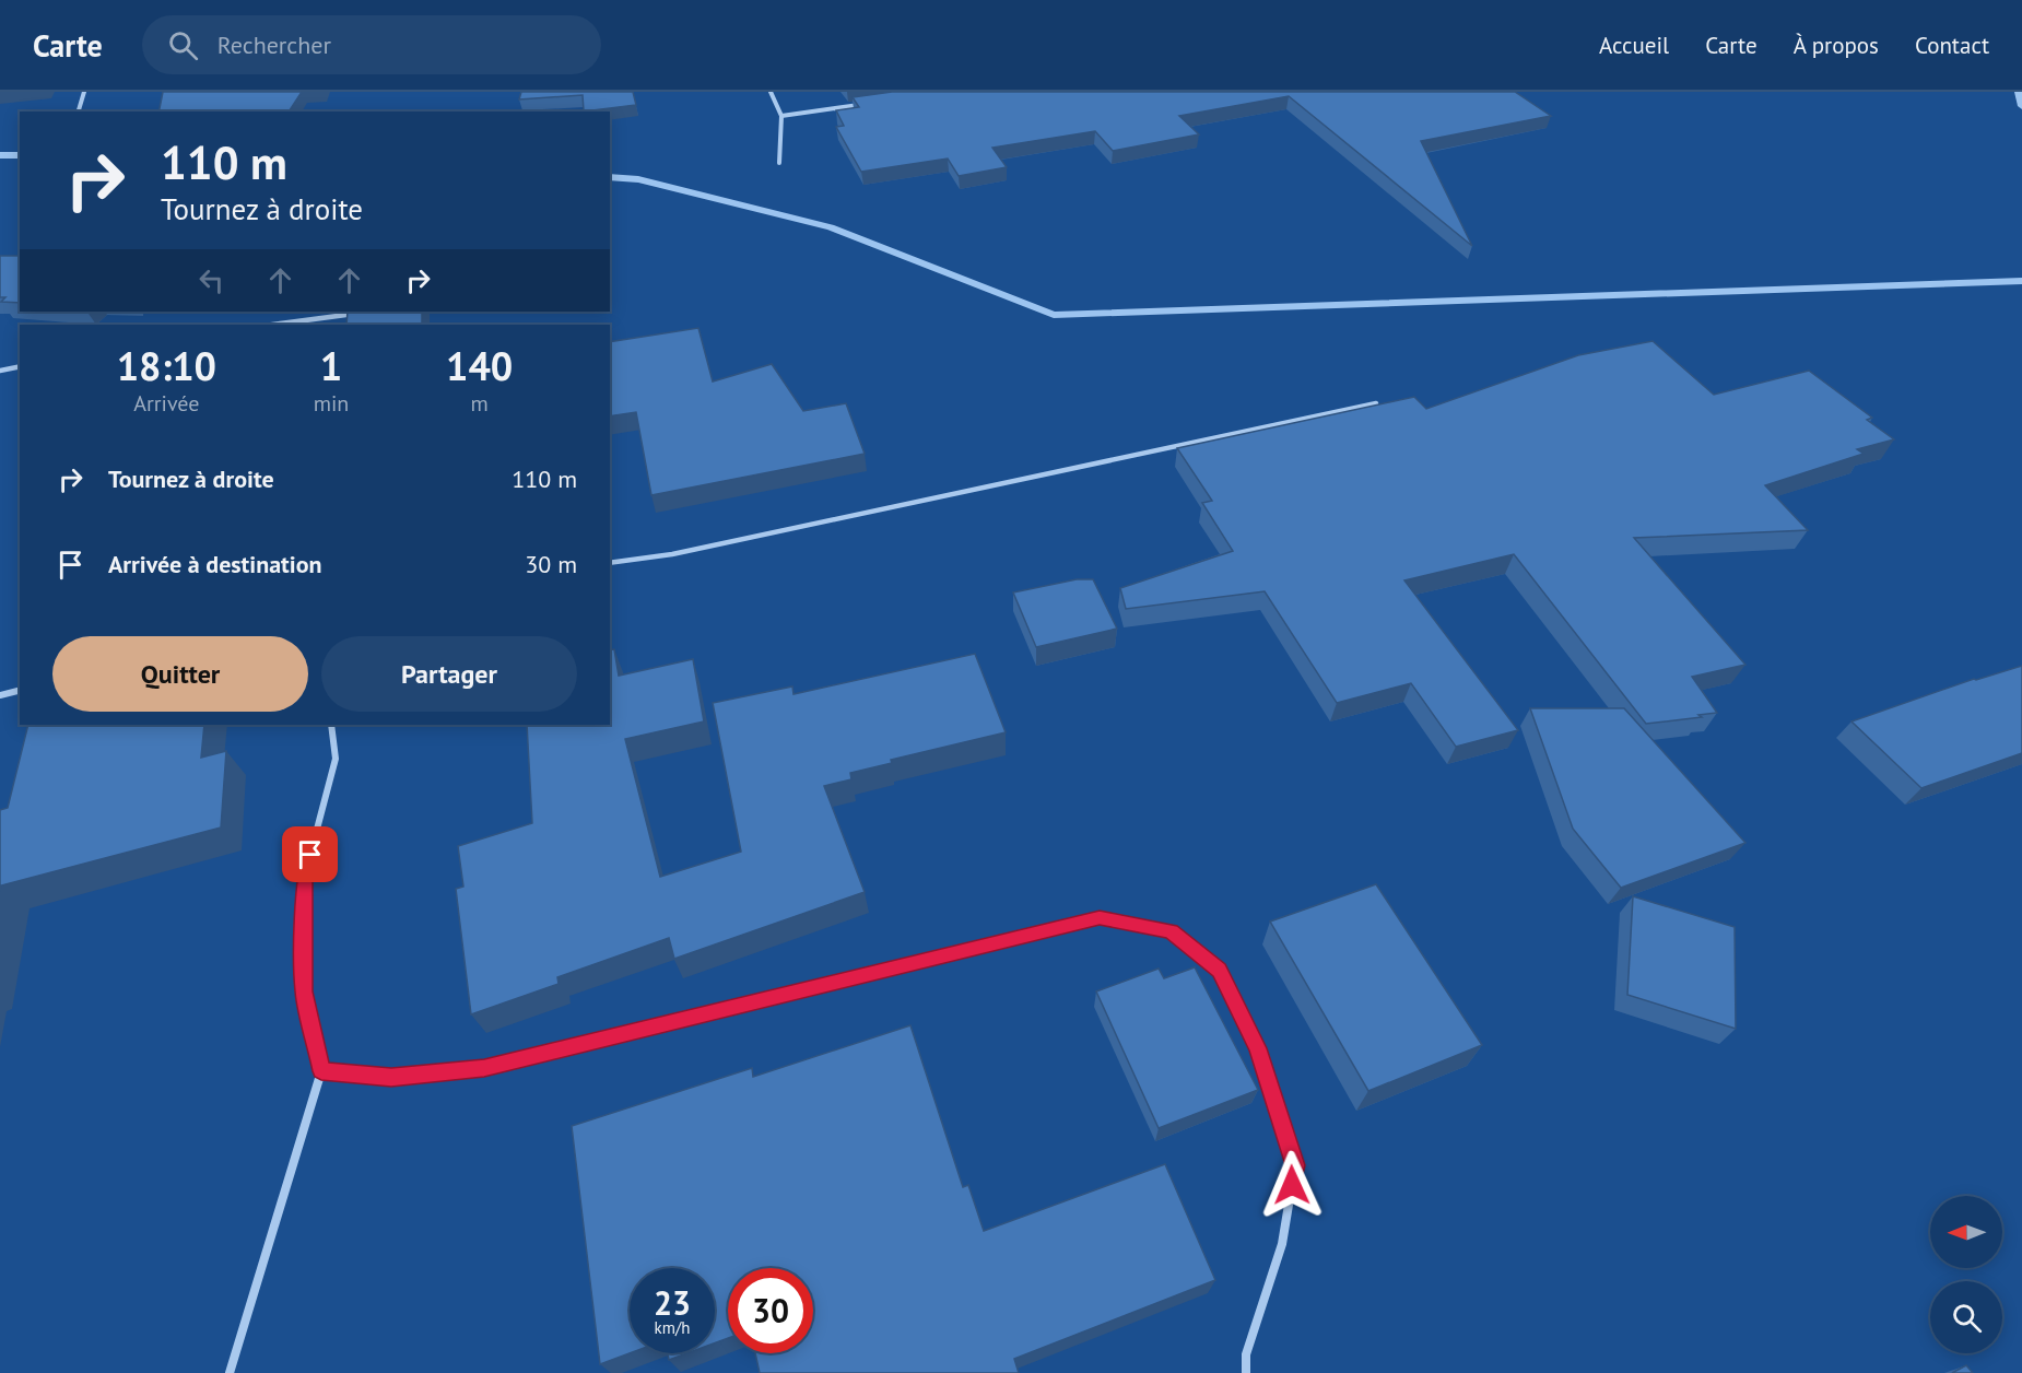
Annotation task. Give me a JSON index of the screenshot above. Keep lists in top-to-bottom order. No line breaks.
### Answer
{"north":"left","page":{"header":"Carte","search":"Rechercher","nav":["Accueil","Carte","À propos","Contact"],"turn":["110 m","Tournez à droite"],"eta":["18:10","Arrivée","1","min","140","m"],"list":[{"name":"Tournez à droite","value":"110 m"},{"name":"Arrivée à destination","value":"30 m"}],"buttons":["Quitter","Partager"],"speed":"23 km/h","limit":"30"}}
